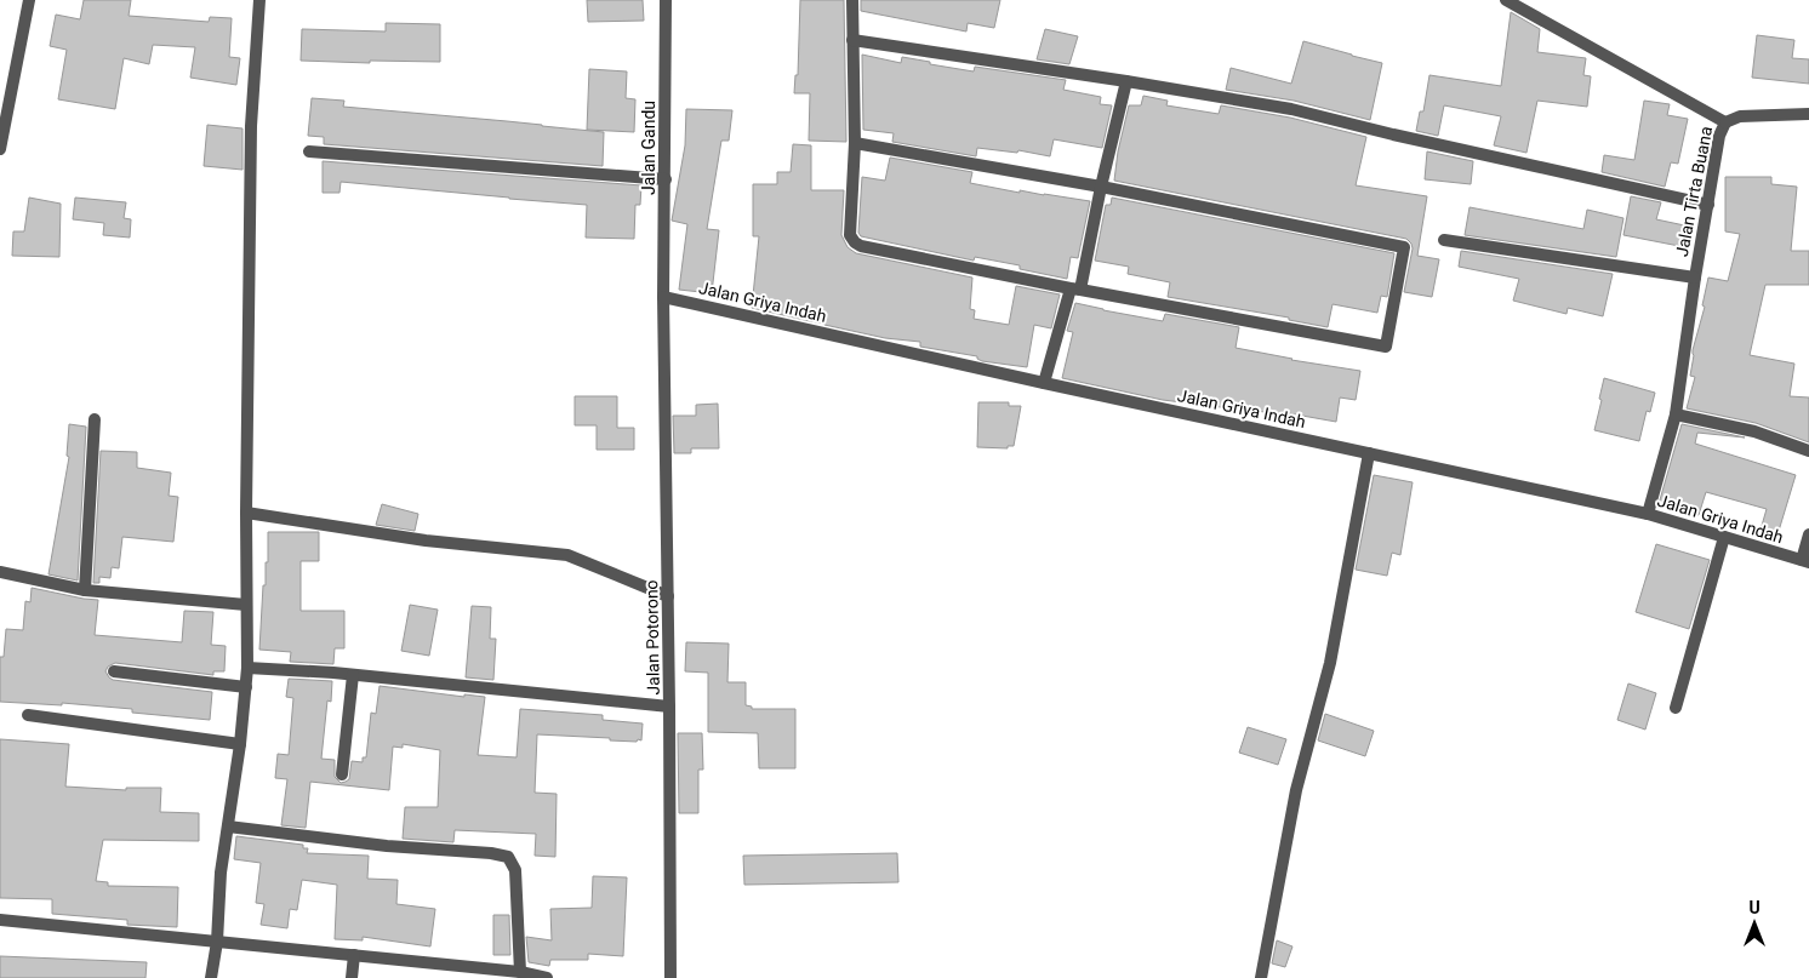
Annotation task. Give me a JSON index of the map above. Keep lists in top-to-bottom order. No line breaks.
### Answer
{"streets":{"street":["Jalan Gandu","Jalan Tirta Buana","Jalan Griya Indah","Jalan Potorono"]},"crossings":[["Jalan Gandu","Jalan Griya Indah"],["Jalan Gandu","Jalan Potorono"],["Jalan Tirta Buana","Jalan Griya Indah"],["Jalan Griya Indah","Jalan Potorono"]],"north":"top"}
